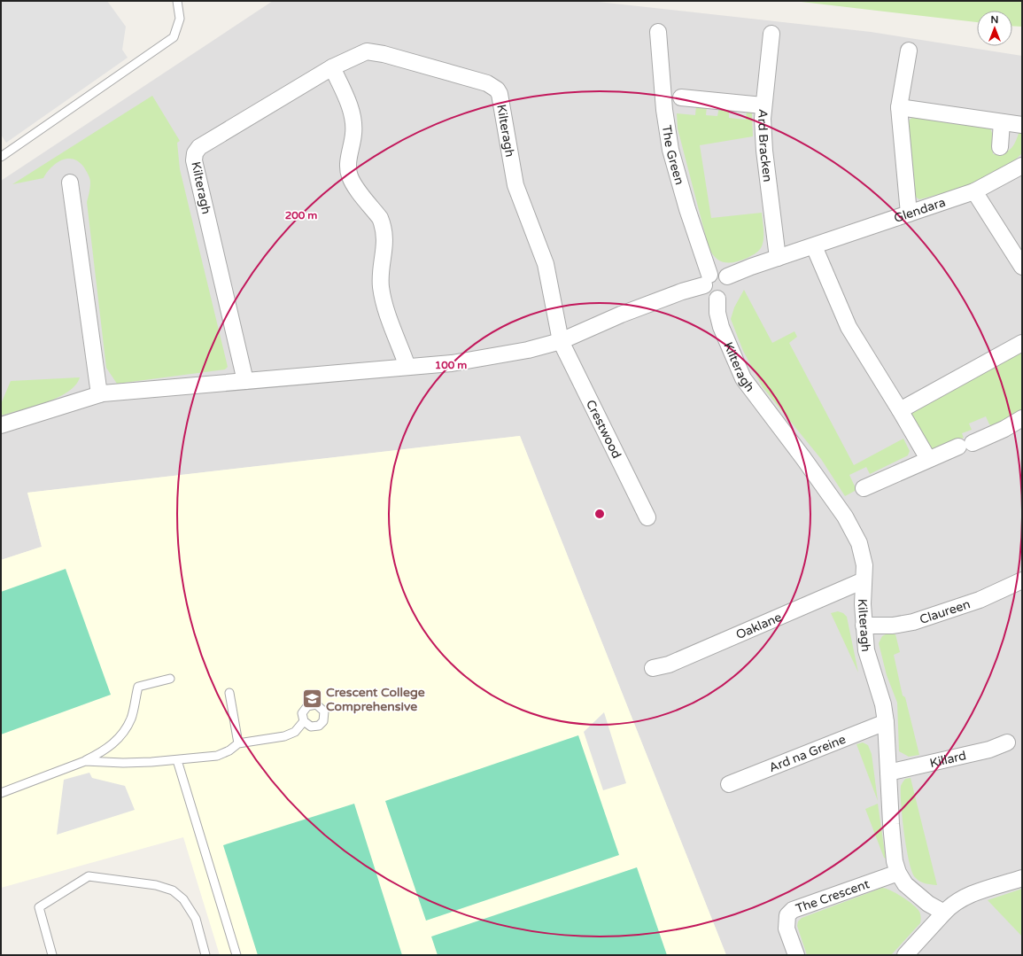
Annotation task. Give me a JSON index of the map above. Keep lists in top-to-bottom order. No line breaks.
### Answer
{"streets":{"street":["Kilteragh","Ard Bracken","The Green","Glendara","Crestwood","Claureen","Oaklane","Ard na Greine","Killard","The Crescent"]},"crossings":[["Kilteragh","The Green"],["Kilteragh","Glendara"],["Kilteragh","Crestwood"],["Kilteragh","Claureen"],["Kilteragh","Oaklane"],["Kilteragh","Ard na Greine"],["Kilteragh","Killard"],["Kilteragh","The Crescent"],["Ard Bracken","Glendara"],["The Green","Glendara"]],"places":{"school or university":["Crescent College Comprehensive"]},"north":"top","rings":["200 m","100 m"]}
